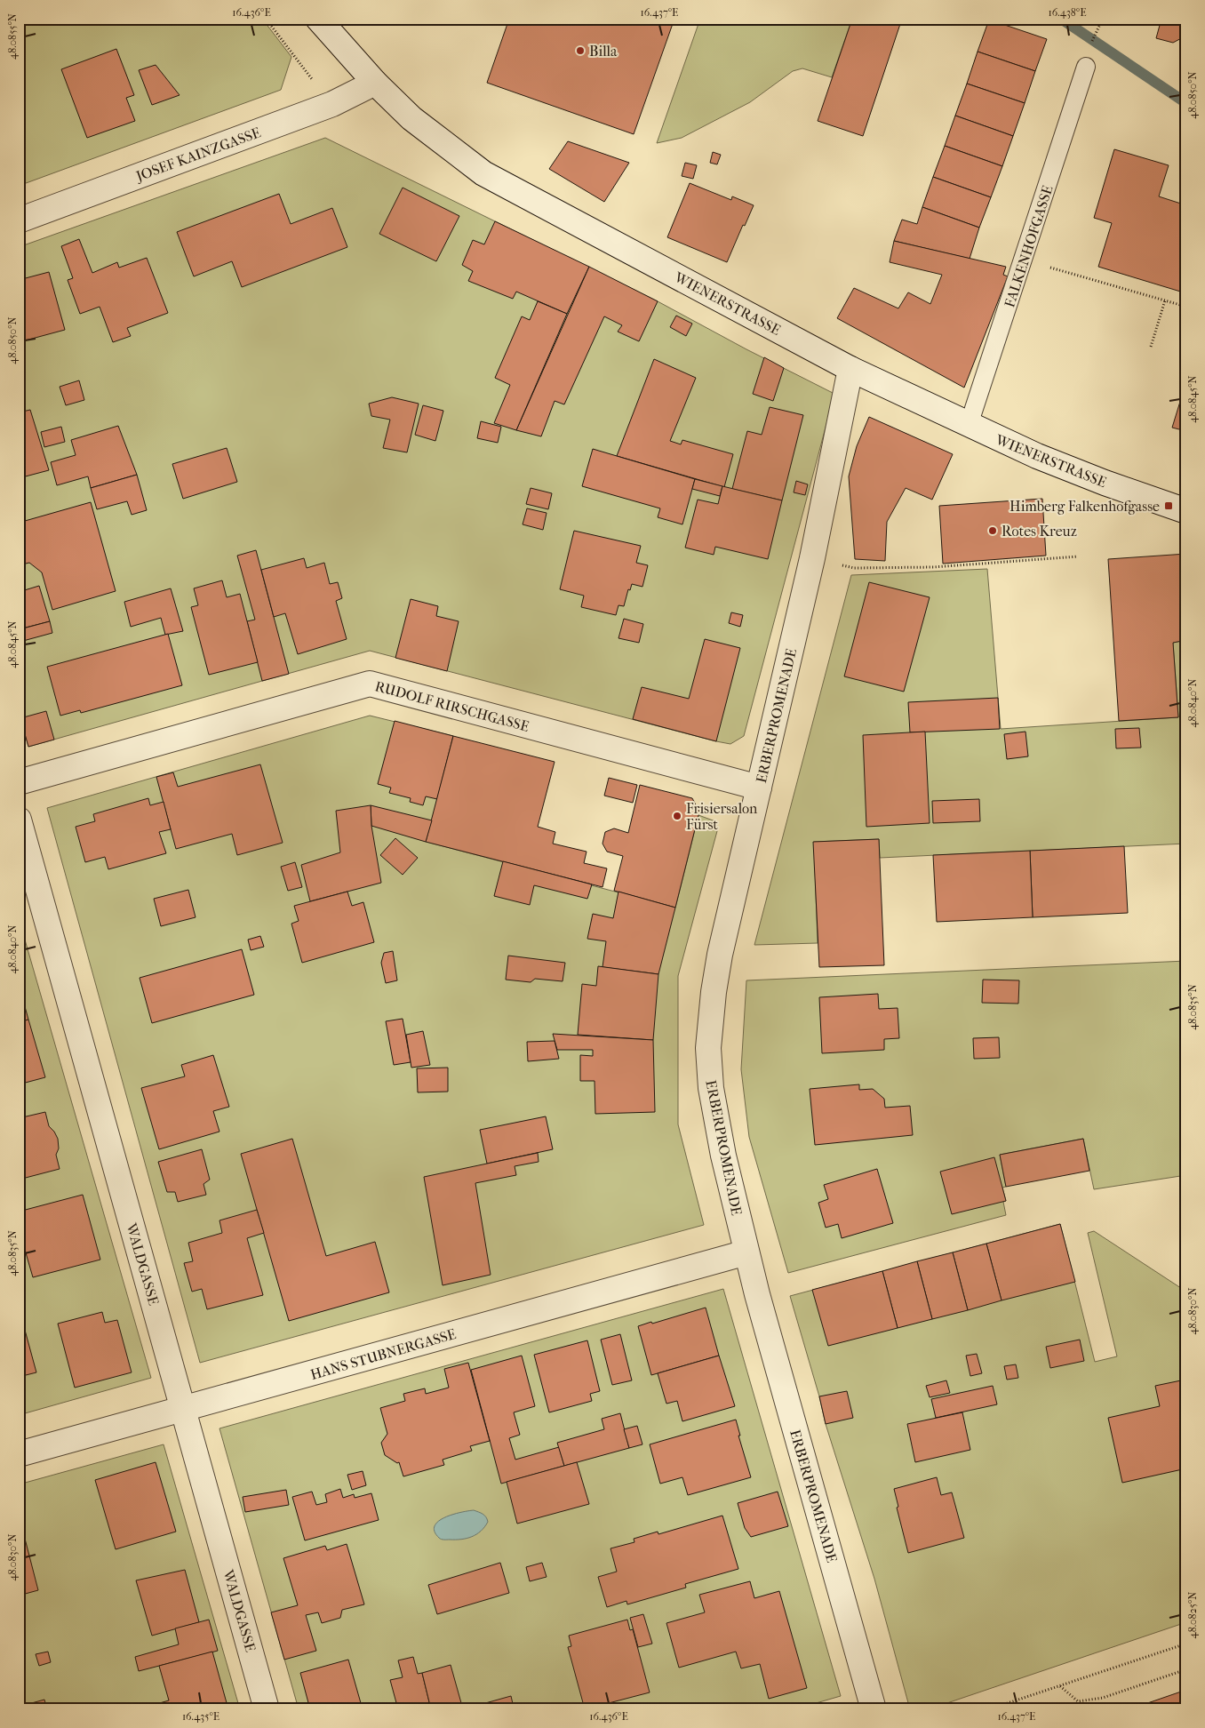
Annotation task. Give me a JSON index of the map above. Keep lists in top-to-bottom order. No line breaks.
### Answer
{"streets":{"street":["JOSEF KAINZGASSE","WIENERSTRASSE","RUDOLF RIRSCHGASSE","ERBERPROMENADE","WALDGASSE","HANS STUBNERGASSE"],"lane":["FALKENHOFGASSE"]},"crossings":[["JOSEF KAINZGASSE","WIENERSTRASSE"],["FALKENHOFGASSE","WIENERSTRASSE"],["WIENERSTRASSE","ERBERPROMENADE"],["RUDOLF RIRSCHGASSE","ERBERPROMENADE"],["ERBERPROMENADE","HANS STUBNERGASSE"],["WALDGASSE","HANS STUBNERGASSE"]],"places":{"other":["Billa","Rotes Kreuz","Frisiersalon Fürst"],"transit":["Himberg Falkenhofgasse"]},"coordinates":["16.436°E","16.437°E","16.438°E","48.0855°N","48.0850°N","48.0845°N","48.0840°N","48.0835°N","48.0830°N","48.0825°N","16.435°E"]}
